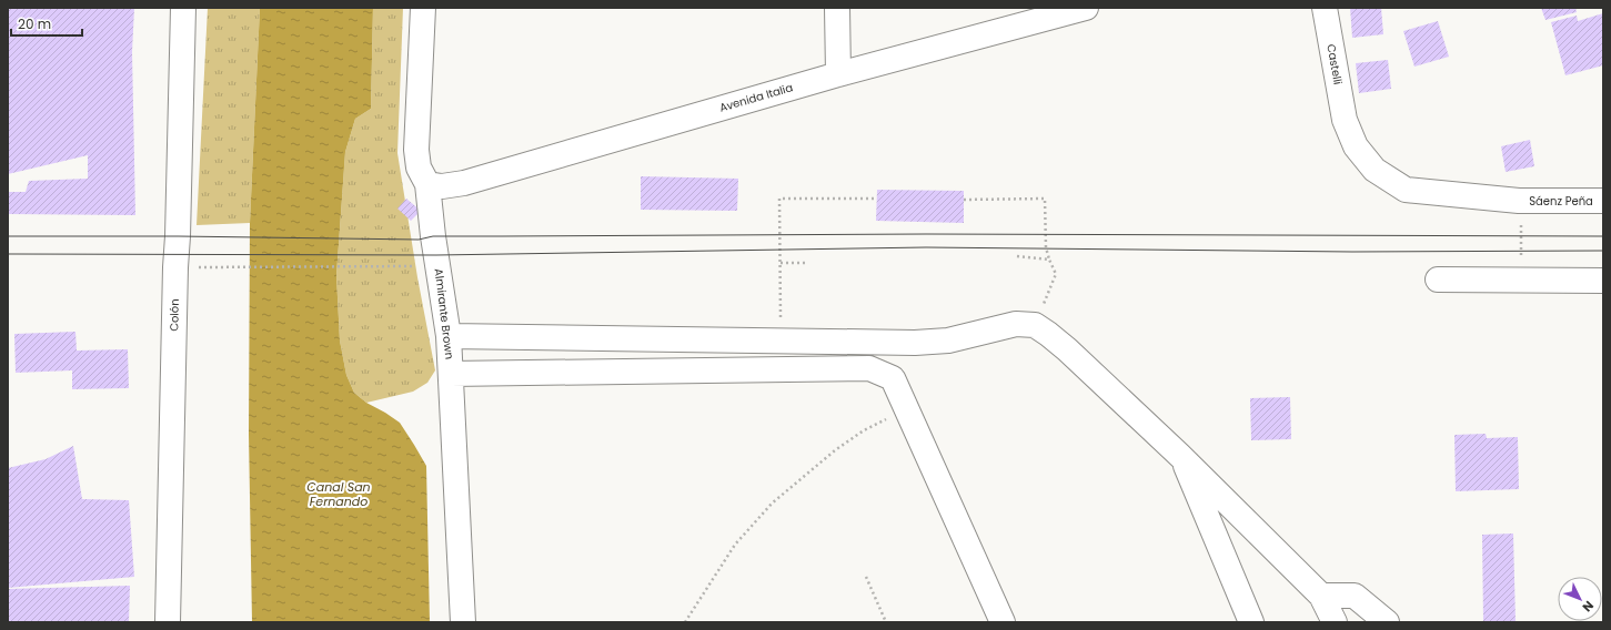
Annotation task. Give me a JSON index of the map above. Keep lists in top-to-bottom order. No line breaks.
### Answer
{"streets":{"street":["Castelli","Avenida Italia","Sáenz Peña","Almirante Brown","Colón"]},"crossings":[["Castelli","Sáenz Peña"],["Avenida Italia","Almirante Brown"]],"water":["Canal San Fernando"],"scale_bar":"20 m","north":"bottom right"}
